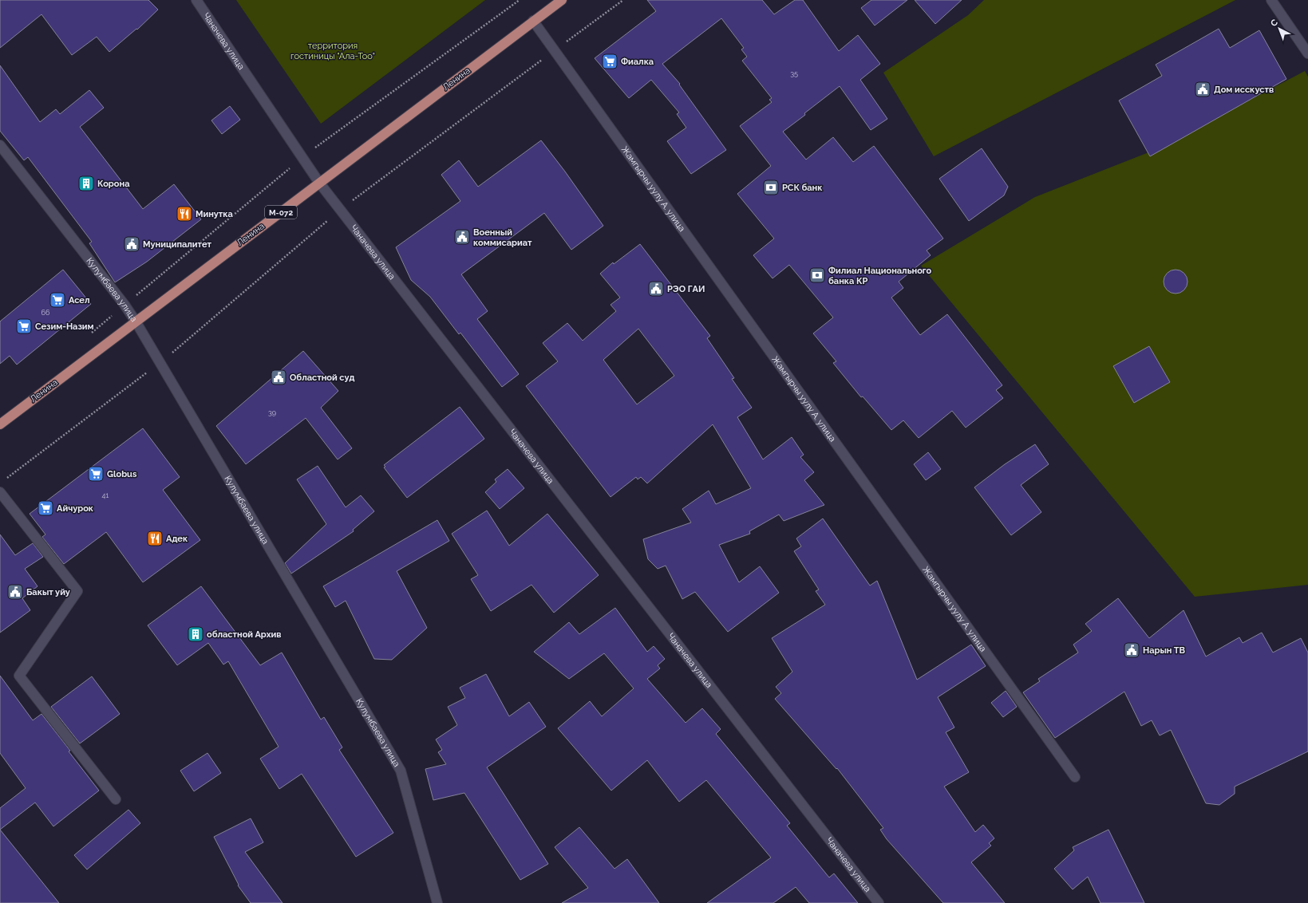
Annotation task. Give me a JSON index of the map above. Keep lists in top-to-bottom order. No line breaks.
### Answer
{"streets":{"main road":["Ленина","М-072"],"street":["Чаначева улица","Жамгырчы уулу А. улица","Кулумбаева улица"]},"crossings":[["Чаначева улица","Ленина"],["Ленина","Жамгырчы уулу А. улица"],["Ленина","Кулумбаева улица"]],"parks":["территория гостиницы \"Ала-Тоо\""],"places":{"supermarket":["Фиалка","Асел","Сезим-Назим","Globus","Айчурок"],"public building":["Дом исскуств","Военный коммисариат","Муниципалитет","РЭО ГАИ","Областной суд","Бакыт уйу","Нарын ТВ"],"building":["Корона","областной Архив"],"bank":["РСК банк","Филиал Национального банка КР"],"restaurant":["Минутка","Адек"]},"house_numbers":["35","66","39","41"],"north":"top left"}
